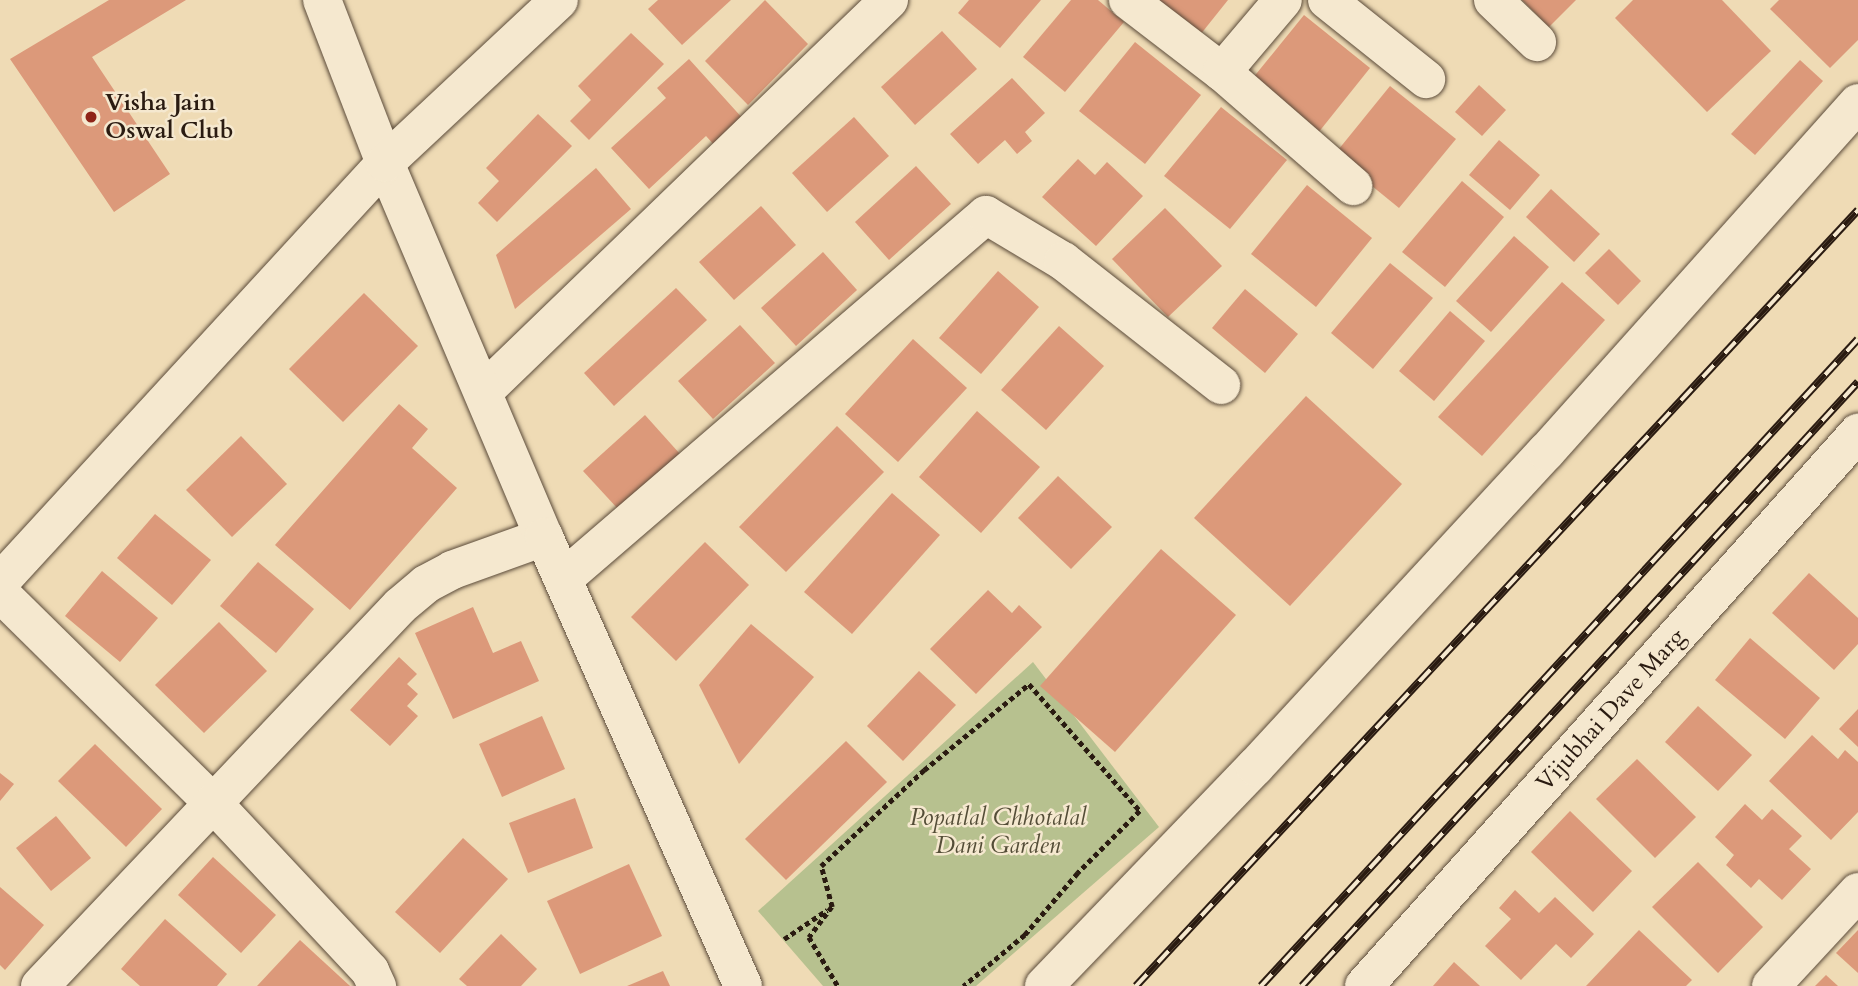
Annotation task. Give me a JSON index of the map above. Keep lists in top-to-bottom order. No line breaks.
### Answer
{"streets":{"street":["Vijubhai Dave Marg"]},"parks":["Popatlal Chhotalal Dani Garden"],"places":["Visha Jain Oswal Club"]}
